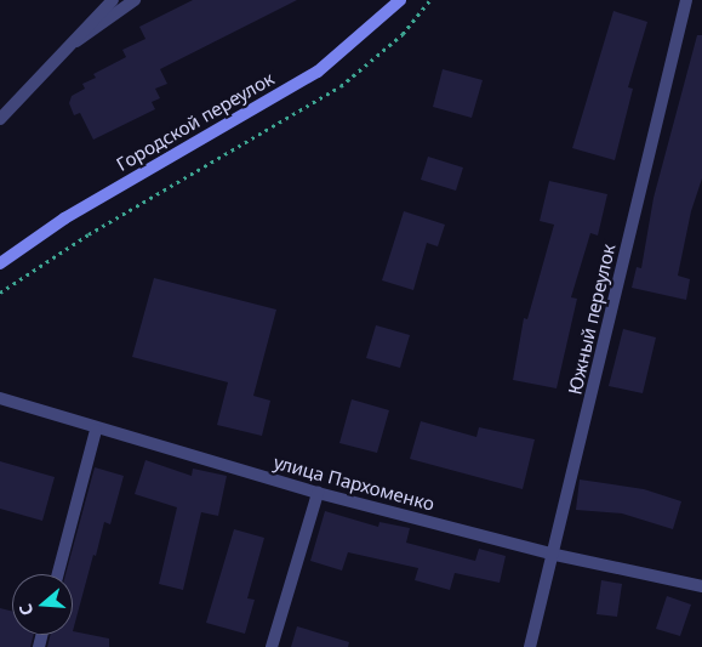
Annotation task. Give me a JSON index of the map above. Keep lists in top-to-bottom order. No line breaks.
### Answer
{"streets":{"main road":["Городской переулок"],"street":["Южный переулок","улица Пархоменко"]},"crossings":[["Южный переулок","улица Пархоменко"]],"north":"left"}
